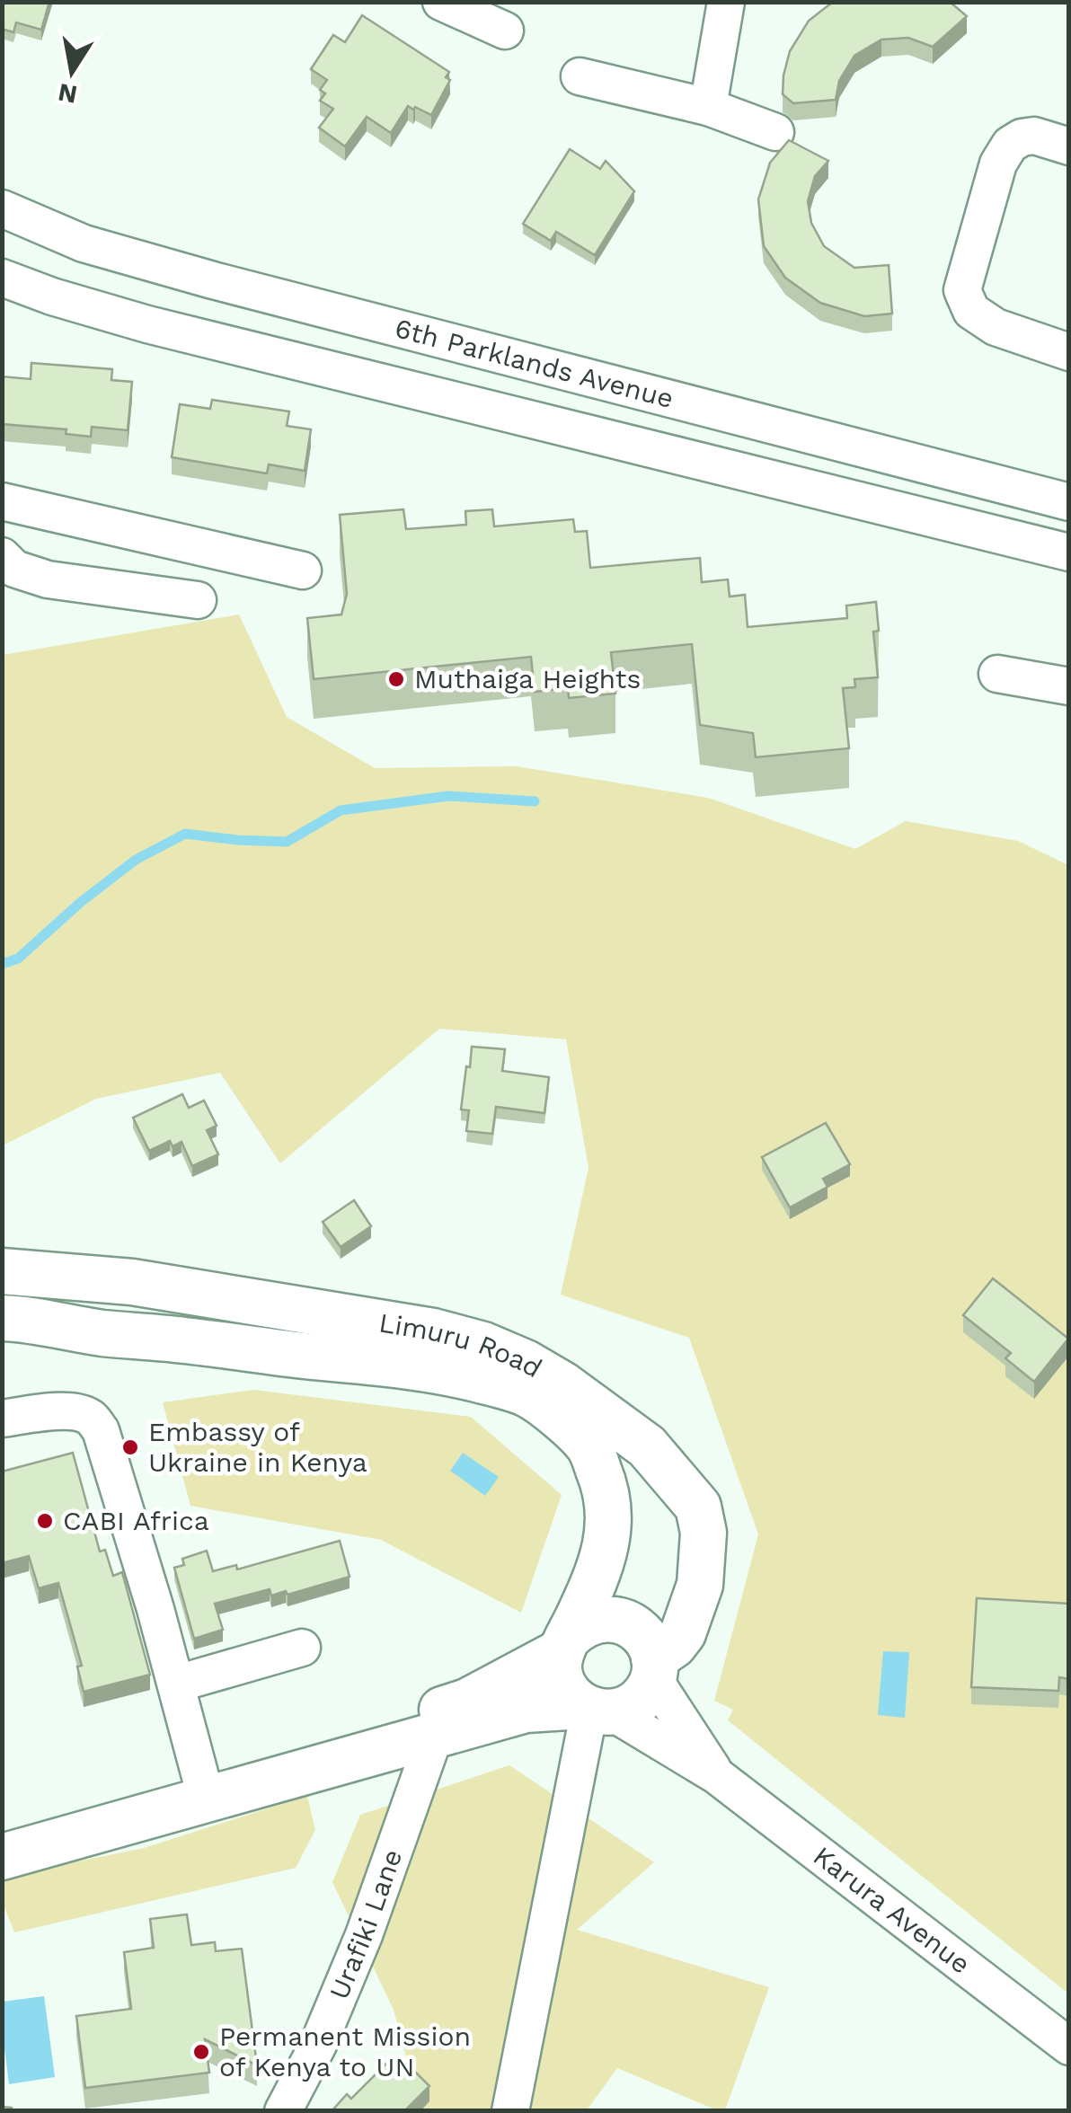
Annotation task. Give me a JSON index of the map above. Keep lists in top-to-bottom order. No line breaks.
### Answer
{"streets":{"main road":["Limuru Road"],"street":["6th Parklands Avenue","Karura Avenue","Urafiki Lane"]},"crossings":[["Limuru Road","Karura Avenue"]],"places":["Muthaiga Heights","Embassy of Ukraine in Kenya","CABI Africa","Permanent Mission of Kenya to UN"],"north":"bottom"}
